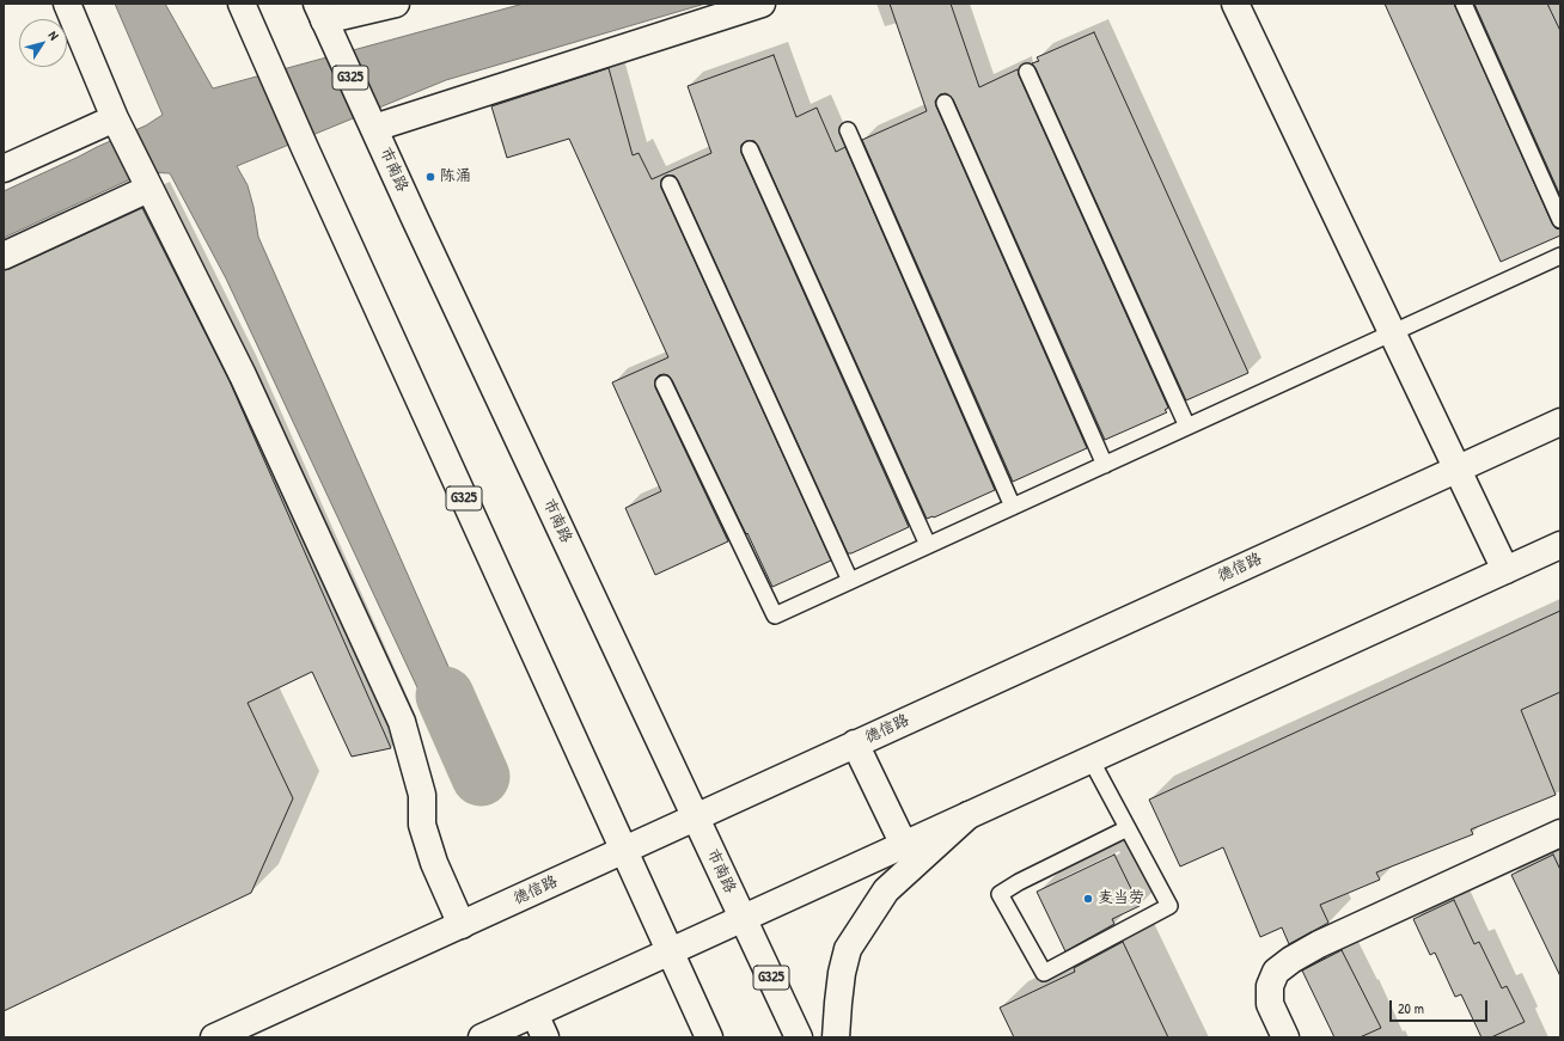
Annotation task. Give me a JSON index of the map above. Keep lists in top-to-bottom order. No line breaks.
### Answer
{"streets":{"main road":["G325","市南路","德信路"]},"crossings":[["G325","德信路"],["市南路","德信路"]],"places":["陈涌","麦当劳"],"scale_bar":"20 m","north":"top right"}
